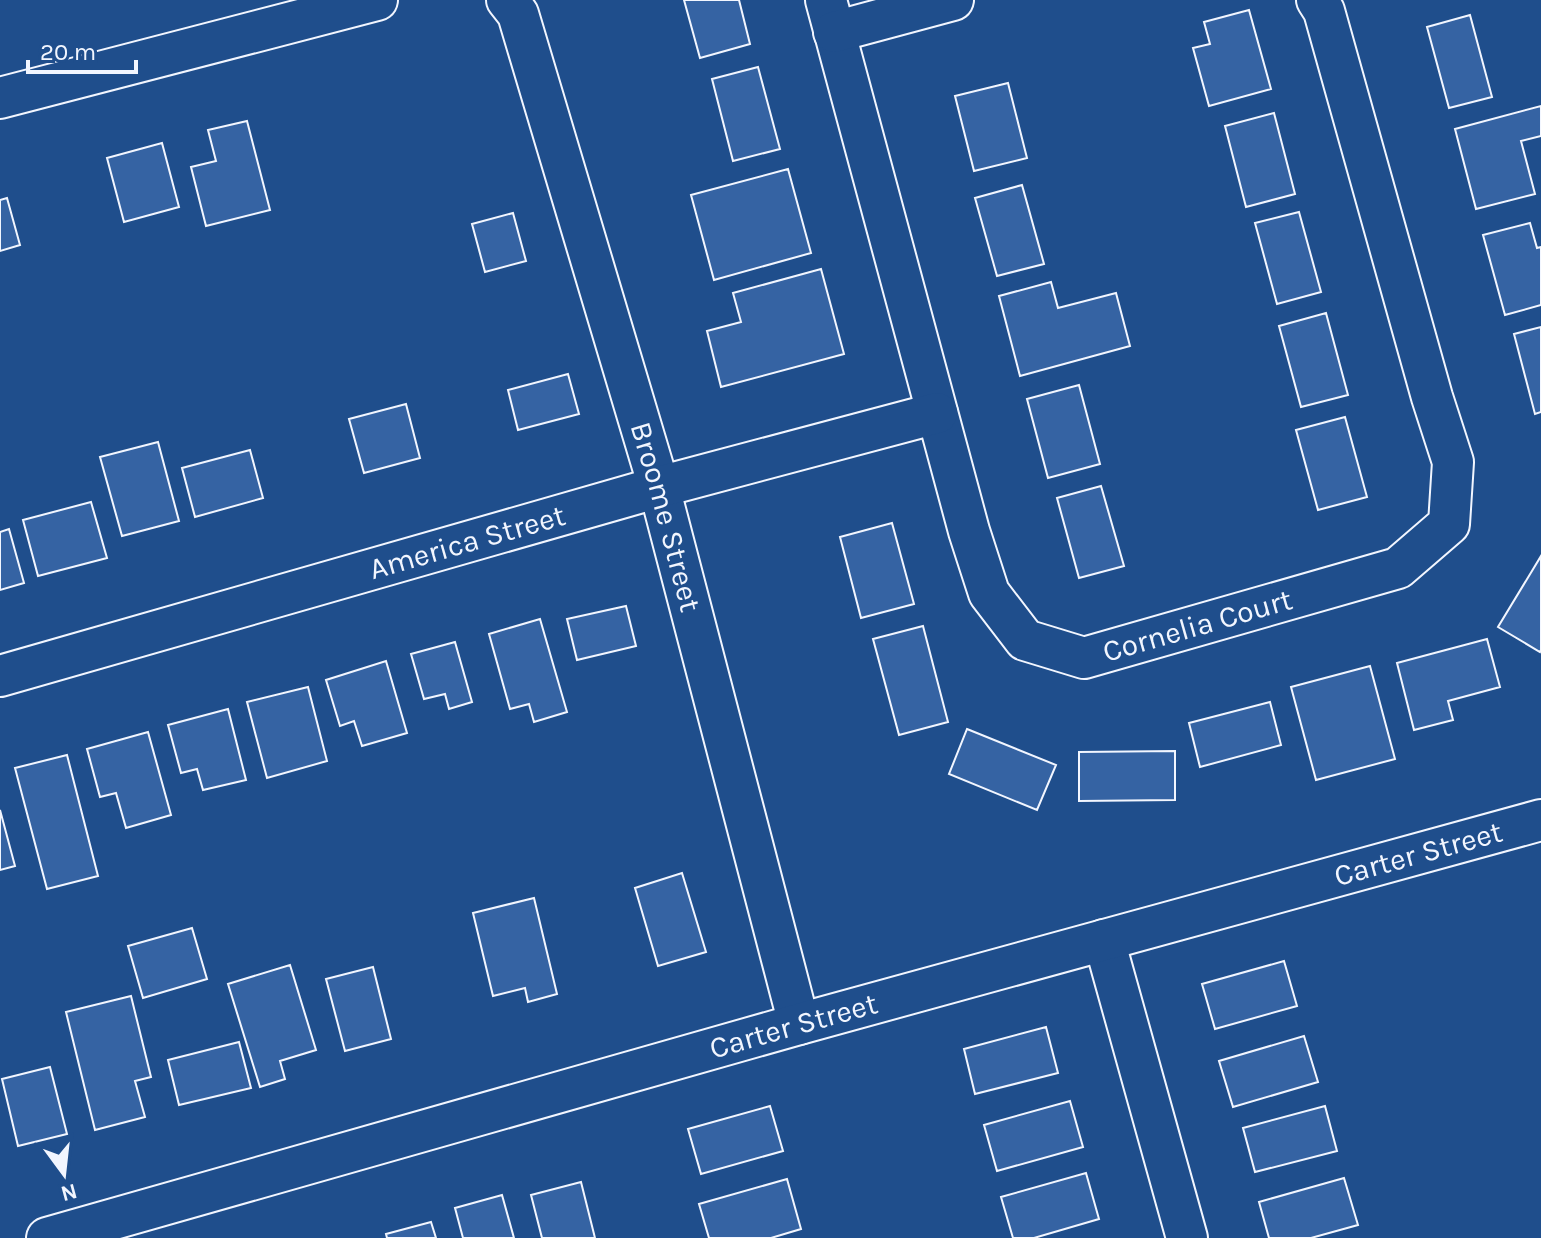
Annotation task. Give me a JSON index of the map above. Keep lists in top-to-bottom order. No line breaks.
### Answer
{"streets":{"street":["Broome Street","America Street","Cornelia Court","Carter Street"]},"crossings":[["Broome Street","America Street"],["Broome Street","Carter Street"],["America Street","Cornelia Court"]],"scale_bar":"20 m","north":"bottom"}
